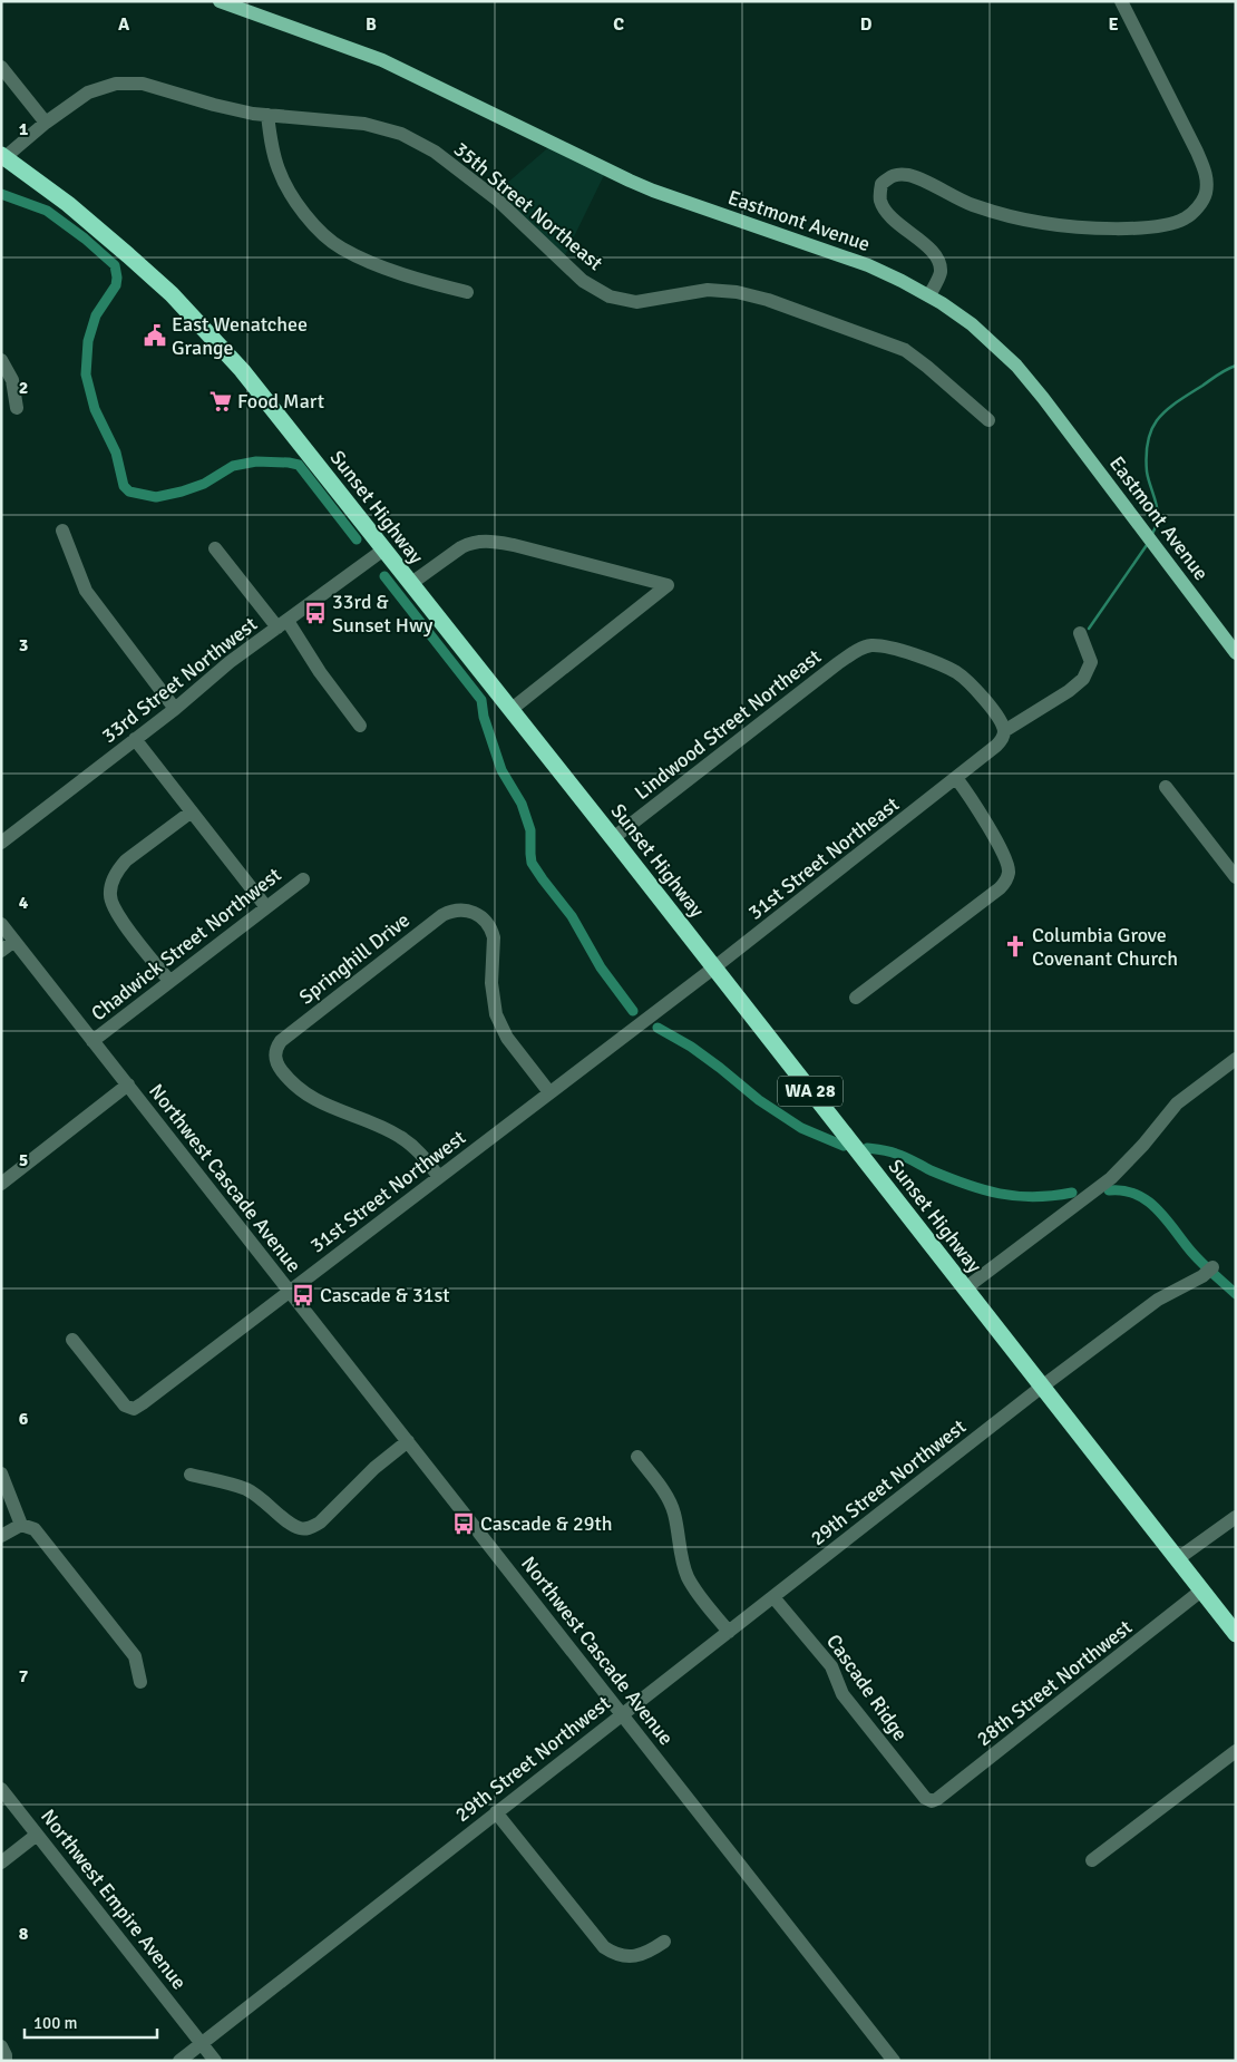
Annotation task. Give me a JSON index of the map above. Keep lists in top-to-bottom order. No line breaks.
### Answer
{"streets":{"highway":["Sunset Highway","WA 28"],"main road":["Eastmont Avenue"],"street":["35th Street Northeast","33rd Street Northwest","Lindwood Street Northeast","31st Street Northeast","Chadwick Street Northwest","Springhill Drive","Northwest Cascade Avenue","31st Street Northwest","29th Street Northwest","28th Street Northwest","Cascade Ridge","Northwest Empire Avenue"]},"crossings":[["35th Street Northeast","Sunset Highway"],["Sunset Highway","33rd Street Northwest"],["Sunset Highway","Lindwood Street Northeast"],["Sunset Highway","31st Street Northeast"],["Sunset Highway","31st Street Northwest"],["Sunset Highway","29th Street Northwest"],["Sunset Highway","28th Street Northwest"],["Lindwood Street Northeast","31st Street Northeast"],["31st Street Northeast","31st Street Northwest"],["Chadwick Street Northwest","Northwest Cascade Avenue"],["Springhill Drive","31st Street Northwest"],["Northwest Cascade Avenue","31st Street Northwest"],["Northwest Cascade Avenue","29th Street Northwest"],["29th Street Northwest","Cascade Ridge"],["29th Street Northwest","Northwest Empire Avenue"],["28th Street Northwest","Cascade Ridge"]],"places":{"public building":["East Wenatchee Grange"],"supermarket":["Food Mart"],"bus stop":["33rd & Sunset Hwy","Cascade & 31st","Cascade & 29th"],"church":["Columbia Grove Covenant Church"]},"scale_bar":"100 m","grid":{"columns":["A","B","C","D","E"],"rows":["1","2","3","4","5","6","7","8"]}}
